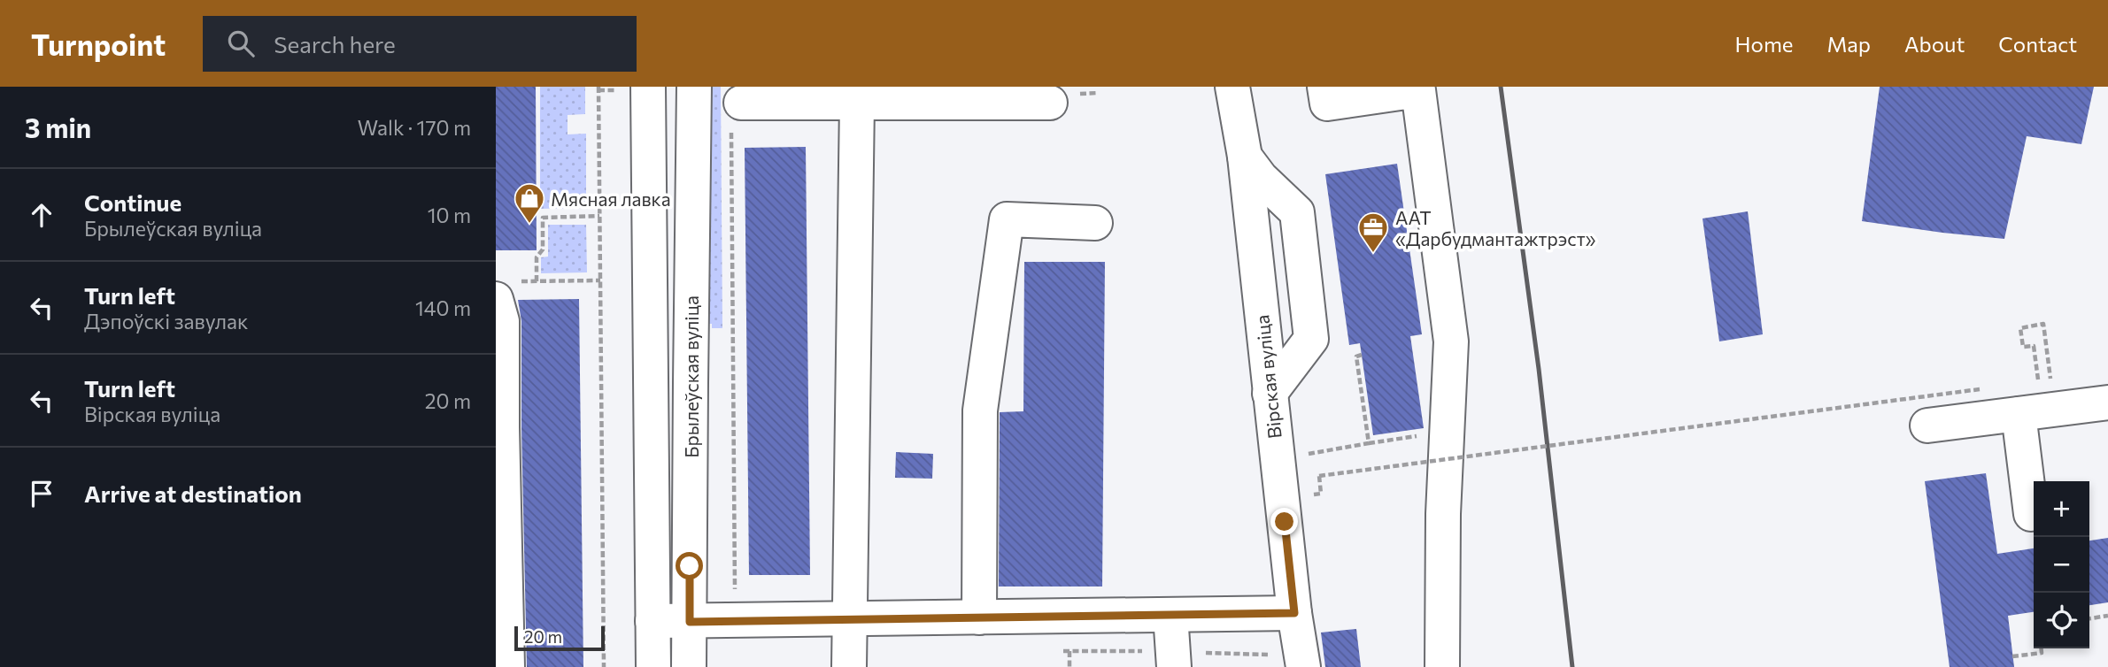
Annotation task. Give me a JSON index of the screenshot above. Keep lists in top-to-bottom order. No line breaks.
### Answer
{"streets":{"street":["Брылеўская вуліца","Вірская вуліца"]},"places":{"shop":["Мясная лавка"],"office":["ААТ «Дарбудмантажтрэст»"]},"scale_bar":"20 m","page":{"header":"Turnpoint","search":"Search here","nav":["Home","Map","About","Contact"],"heading":["3 min","Walk · 170 m"],"list":[["Continue","Брылеўская вуліца","10 m"],["Turn left","Дэпоўскі завулак","140 m"],["Turn left","Вірская вуліца","20 m"],"Arrive at destination"],"map_buttons":["+","−"],"scale":"20 m"}}
